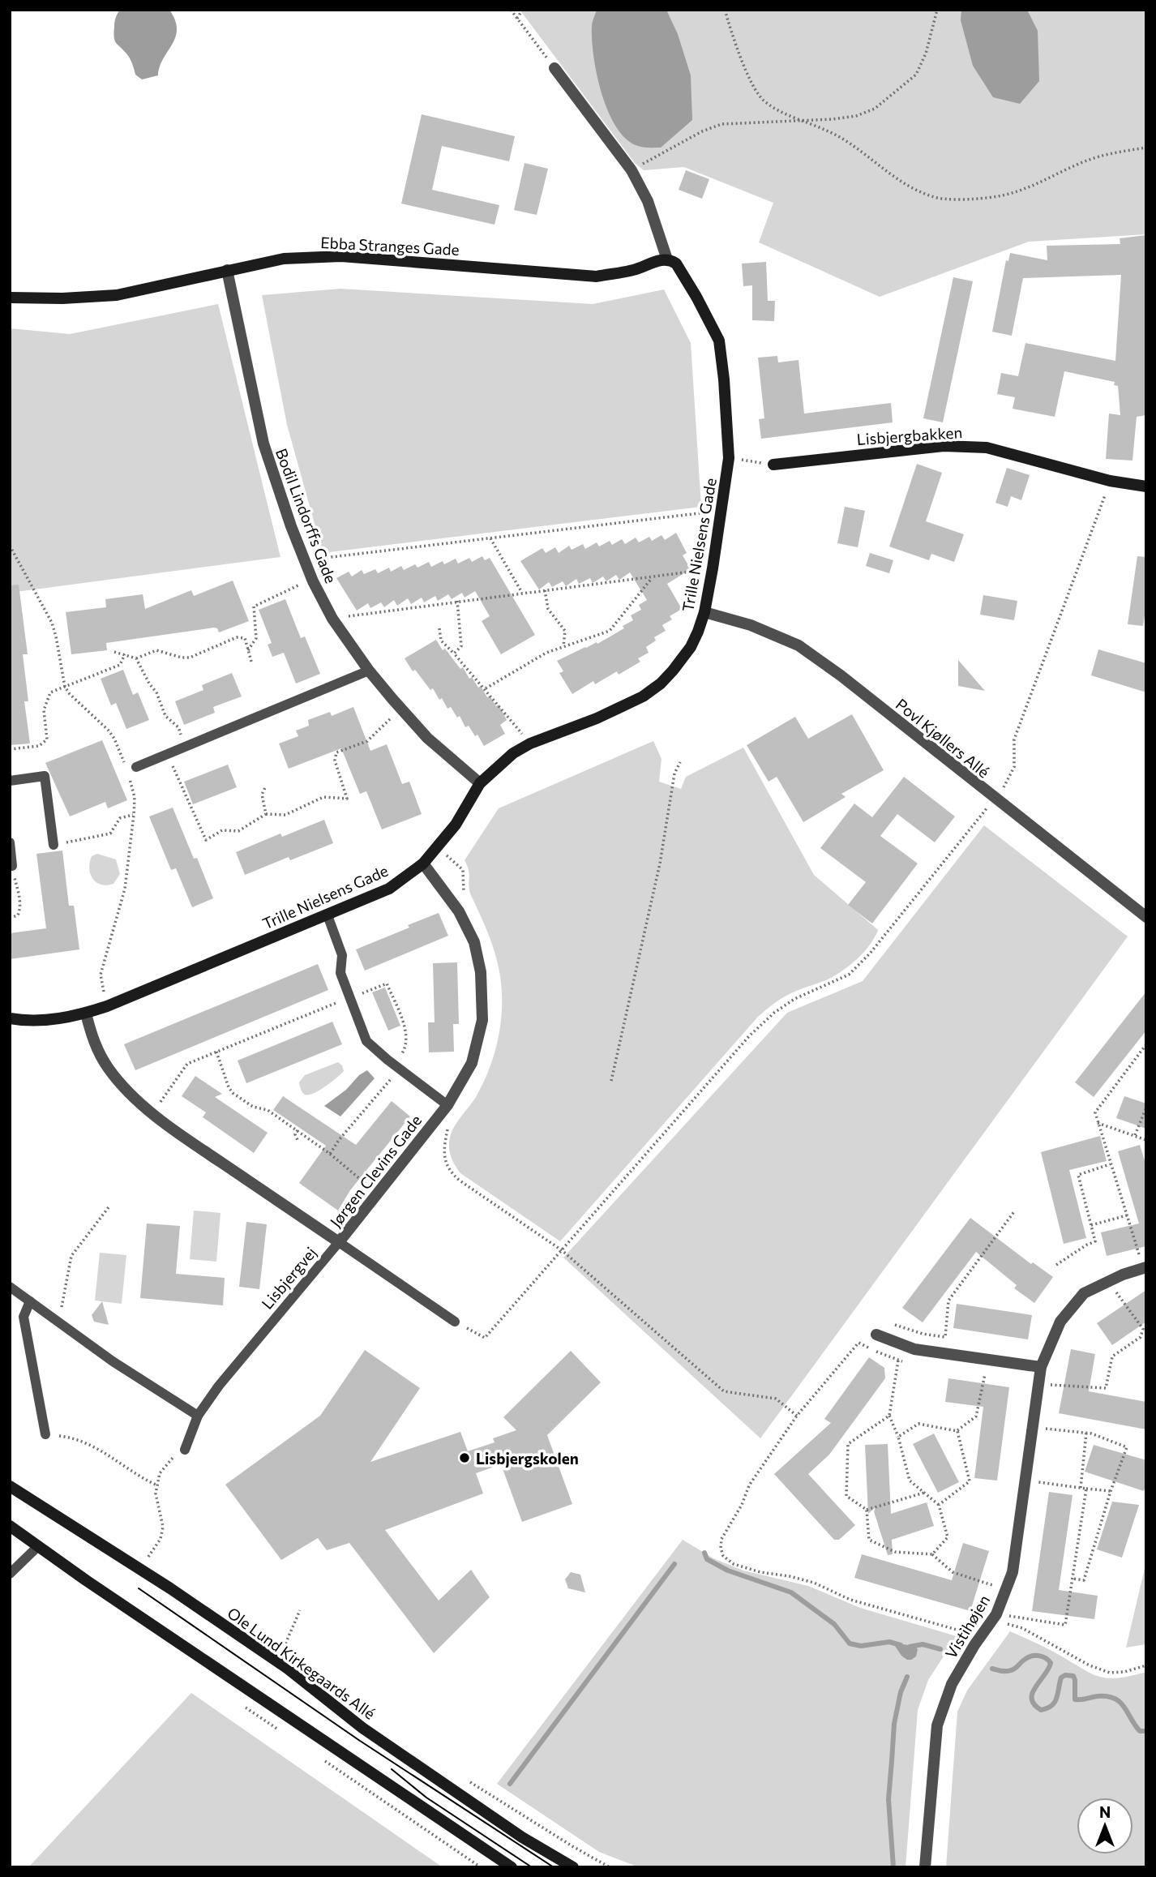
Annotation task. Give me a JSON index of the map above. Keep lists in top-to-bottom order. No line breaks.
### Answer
{"streets":{"street":["Ebba Stranges Gade","Lisbjergbakken","Bodil Lindorffs Gade","Trille Nielsens Gade","Povl Kjøllers Allé","Jørgen Clevins Gade","Vistihøjen","Ole Lund Kirkegaards Allé"],"lane":["Lisbjergvej"]},"crossings":[["Ebba Stranges Gade","Bodil Lindorffs Gade"],["Ebba Stranges Gade","Trille Nielsens Gade"],["Bodil Lindorffs Gade","Trille Nielsens Gade"],["Trille Nielsens Gade","Povl Kjøllers Allé"],["Trille Nielsens Gade","Jørgen Clevins Gade"],["Jørgen Clevins Gade","Lisbjergvej"]],"places":["Lisbjergskolen"],"north":"top"}
